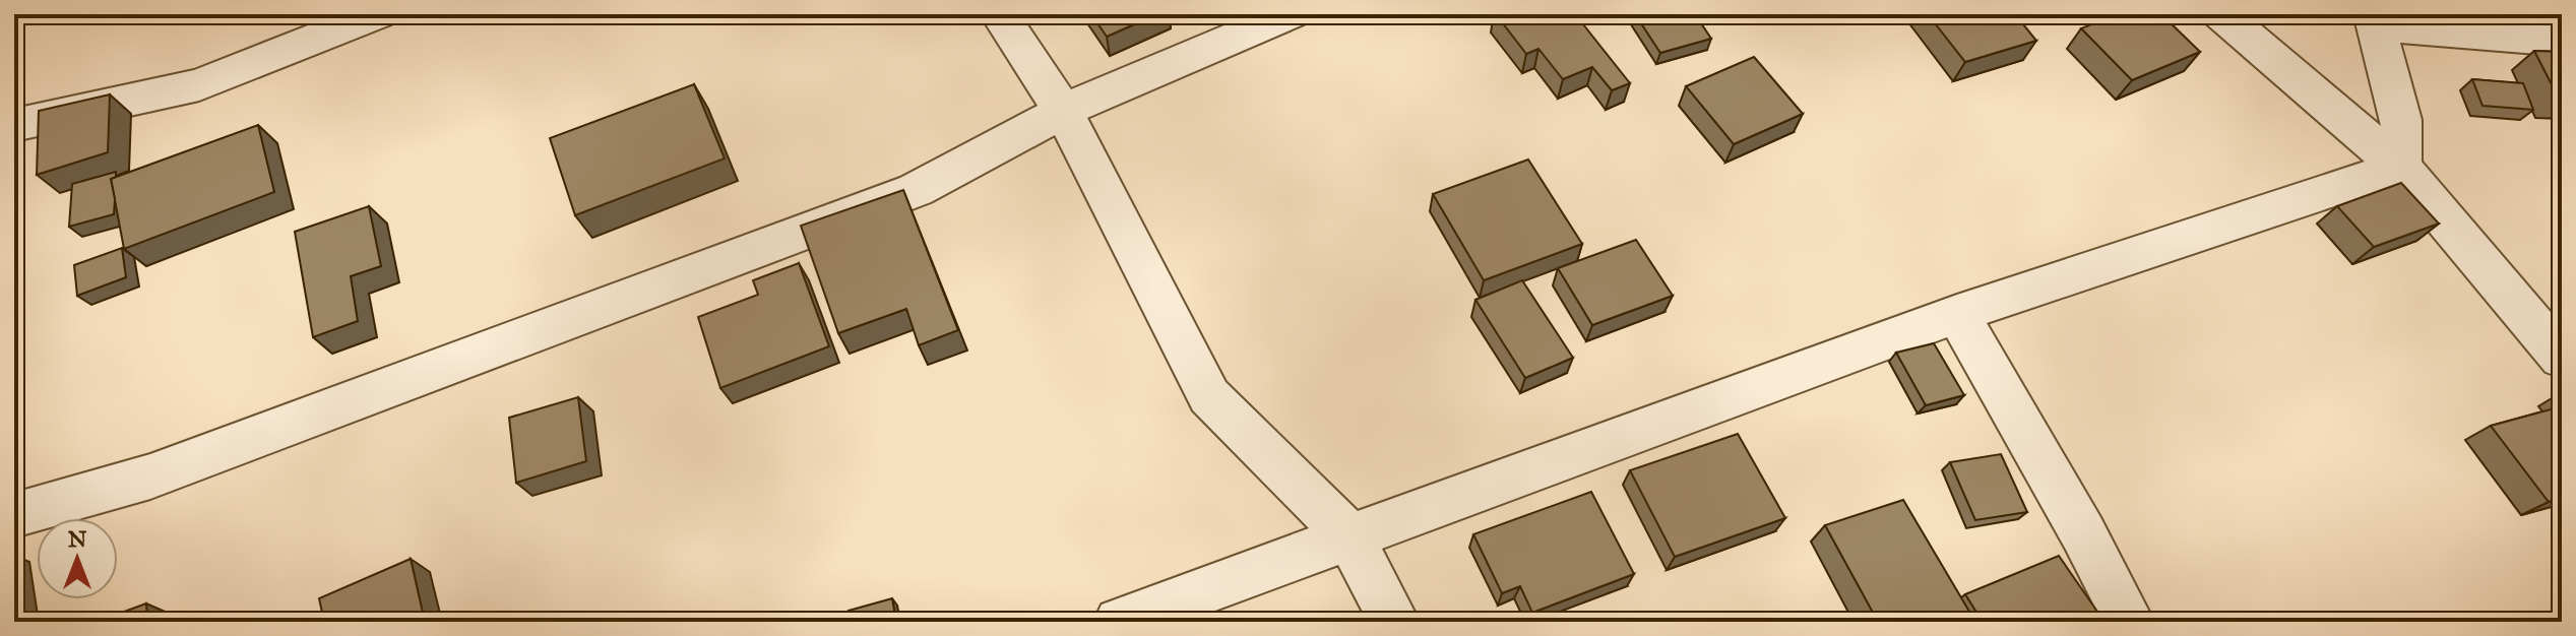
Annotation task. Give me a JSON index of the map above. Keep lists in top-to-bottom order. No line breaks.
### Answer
{"north":"top"}
